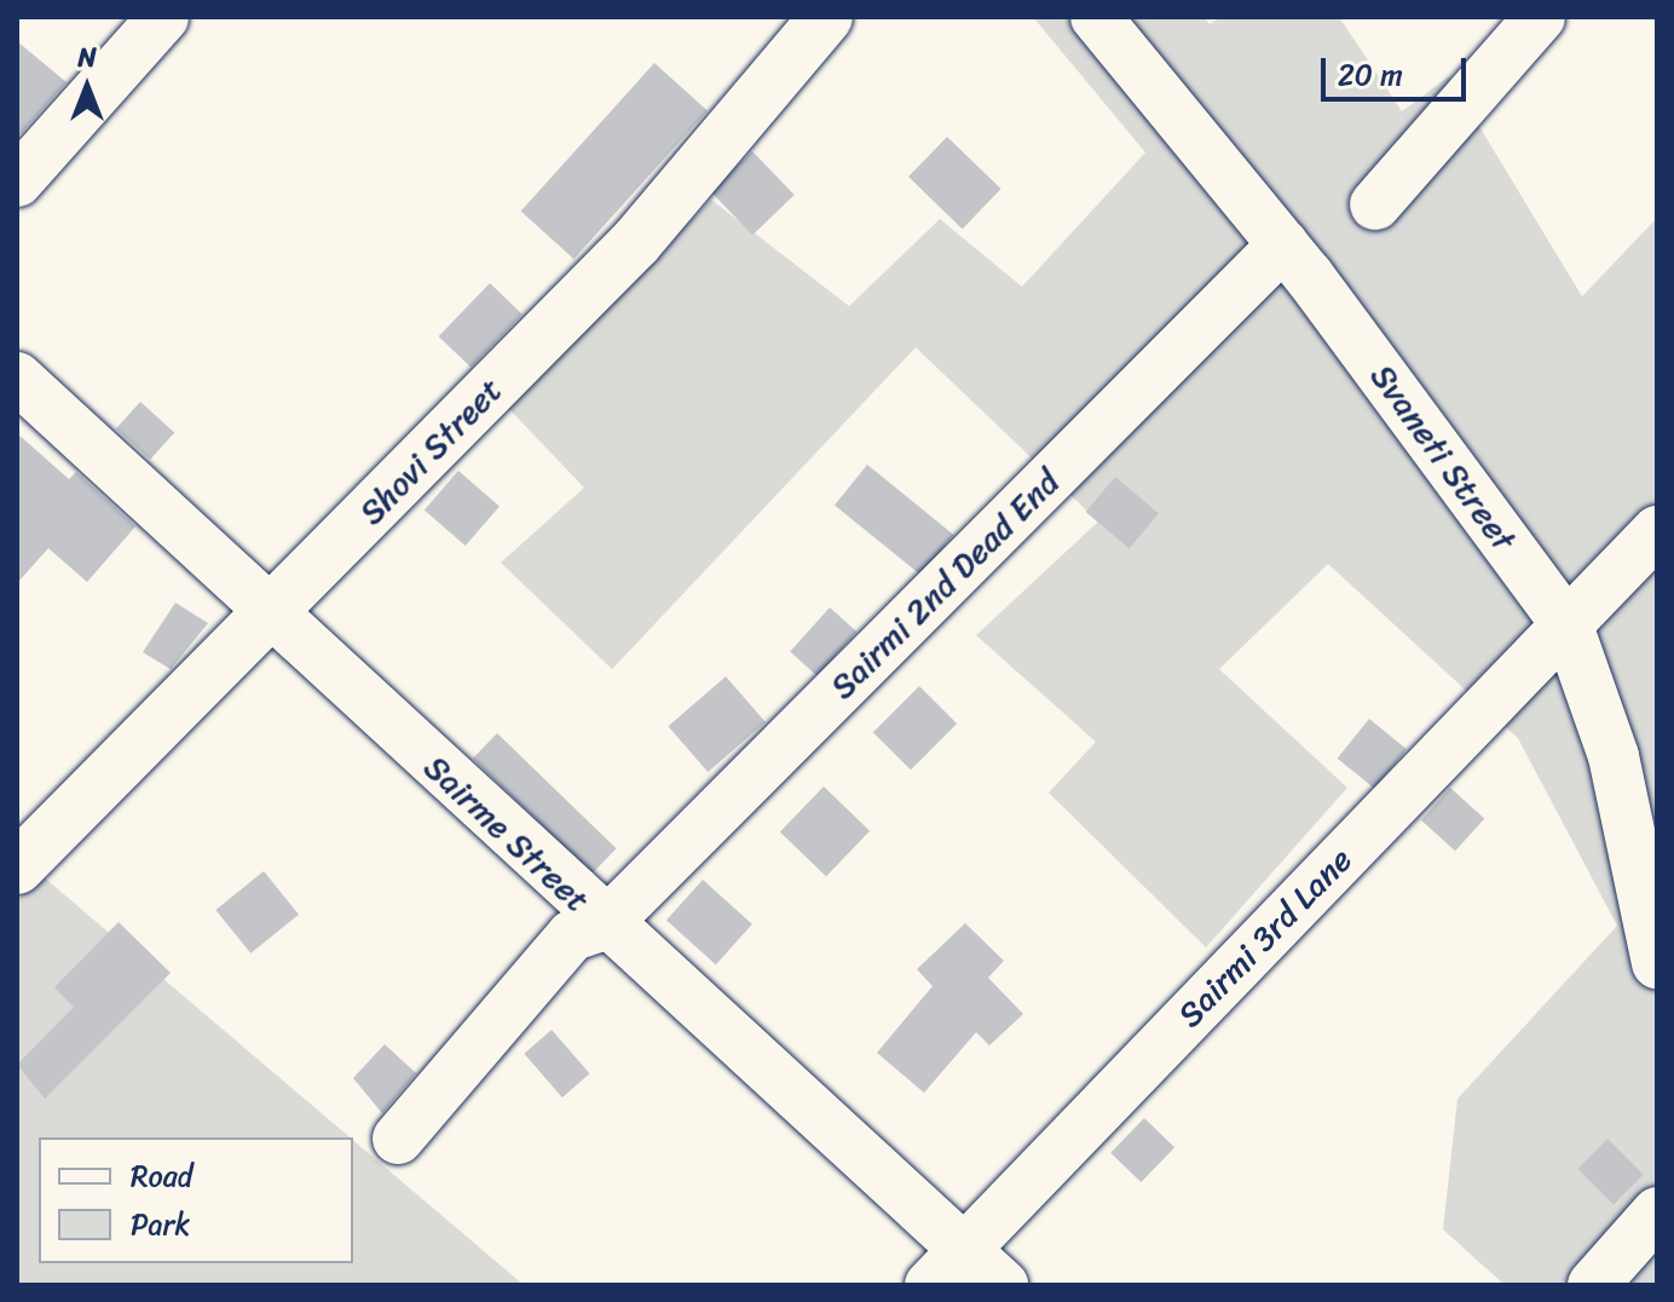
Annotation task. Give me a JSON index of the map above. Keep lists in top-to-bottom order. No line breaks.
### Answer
{"streets":{"street":["Shovi Street","Svaneti Street","Sairmi 2nd Dead End","Sairme Street","Sairmi 3rd Lane"]},"crossings":[["Shovi Street","Sairme Street"],["Svaneti Street","Sairmi 2nd Dead End"],["Svaneti Street","Sairmi 3rd Lane"],["Sairmi 2nd Dead End","Sairme Street"],["Sairme Street","Sairmi 3rd Lane"]],"legend":["Road","Park"],"scale_bar":"20 m","north":"top"}
